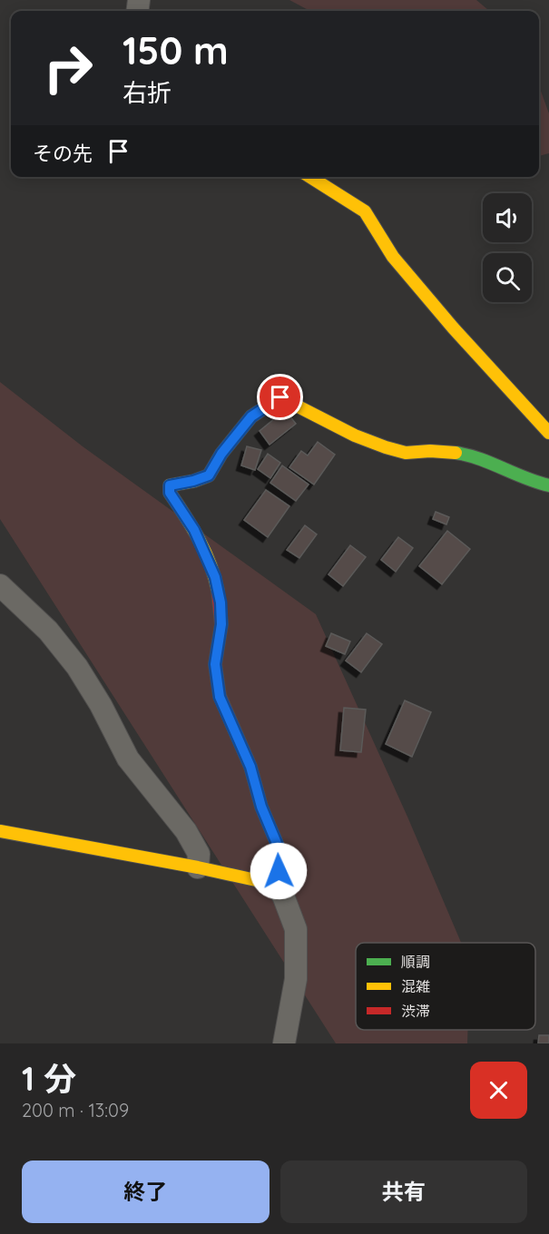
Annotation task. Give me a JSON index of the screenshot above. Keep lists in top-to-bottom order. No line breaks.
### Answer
{"legend":["順調","混雑","渋滞"],"page":{"turn":["150 m","右折"],"then":"その先","heading":["1 分","200 m · 13:09"],"buttons":["終了","共有"]}}
